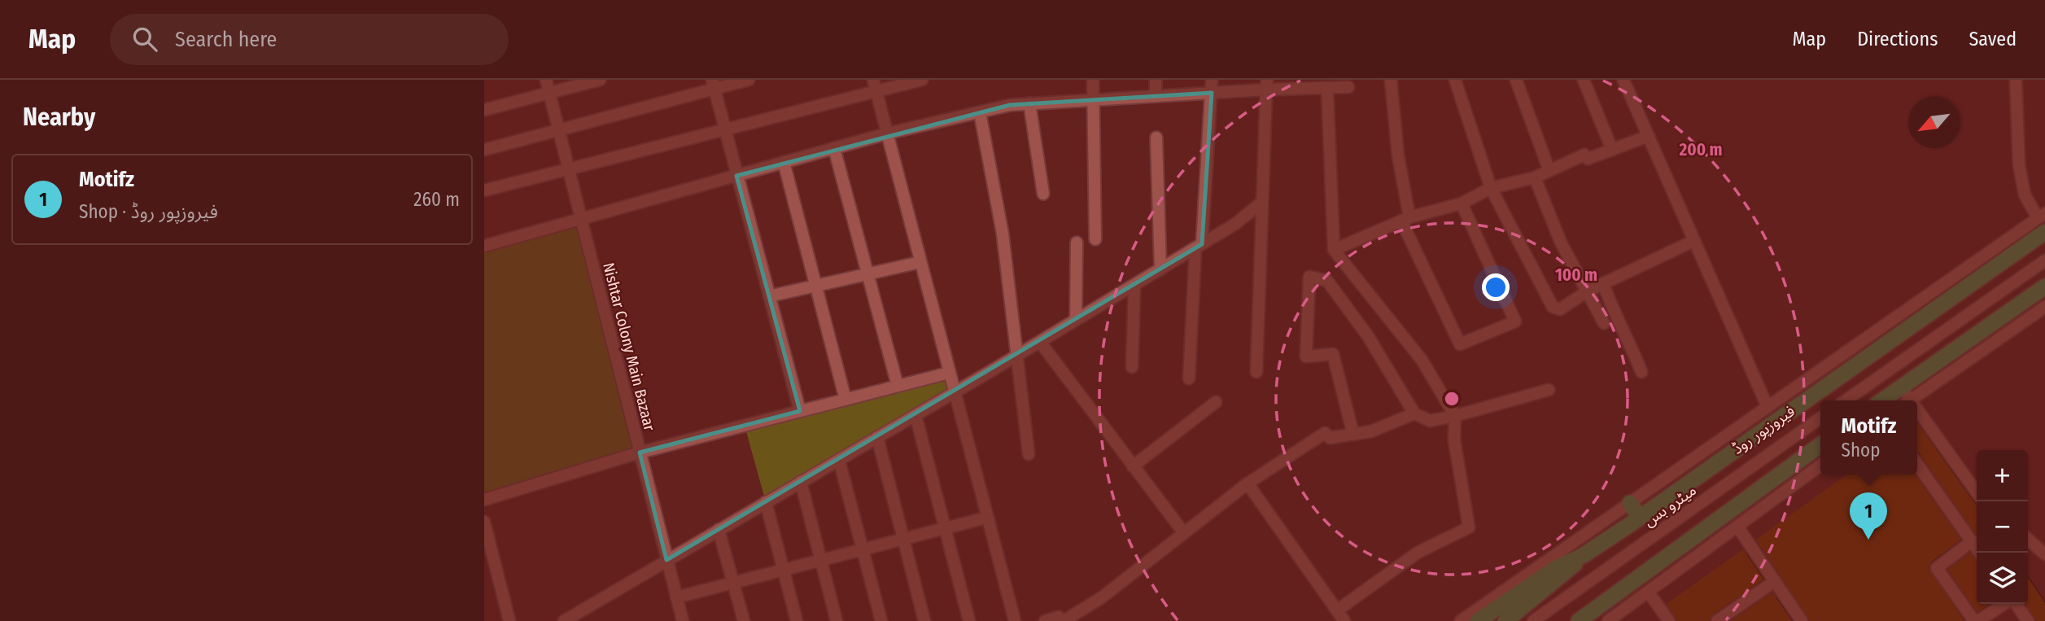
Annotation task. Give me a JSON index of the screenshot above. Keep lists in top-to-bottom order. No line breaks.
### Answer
{"streets":{"main road":["فیروزپور روڈ"],"street":["Nishtar Colony Main Bazaar","میٹرو بس"]},"north":"bottom left","page":{"header":"Map","search":"Search here","nav":["Map","Directions","Saved"],"heading":"Nearby","list":[{"mark":"1","name":"Motifz","note":"Shop · فیروزپور روڈ","value":"260 m"}],"popup":["Motifz","Shop"],"map_buttons":["+","−"],"pins":"1"},"rings":["200 m","100 m"]}
